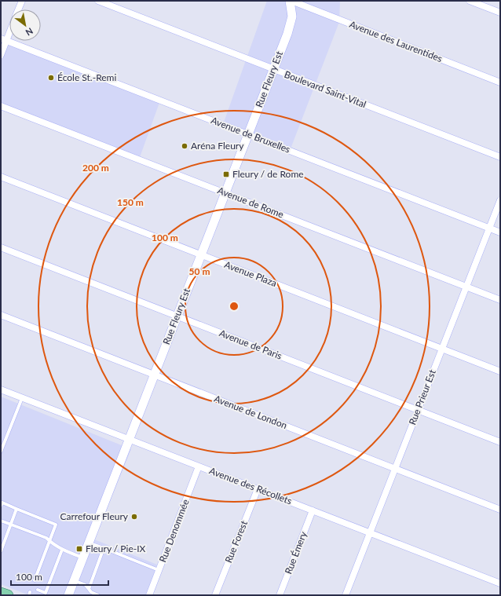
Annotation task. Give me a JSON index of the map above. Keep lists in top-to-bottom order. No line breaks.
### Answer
{"streets":{"street":["Avenue des Laurentides","Rue Fleury Est","Boulevard Saint-Vital","Avenue de Bruxelles","Avenue de Rome","Avenue Plaza","Avenue de Paris","Rue Prieur Est","Avenue de London","Avenue des Récollets","Rue Denommée","Rue Forest","Rue Émery"]},"crossings":[["Avenue des Laurentides","Rue Fleury Est"],["Rue Fleury Est","Boulevard Saint-Vital"],["Rue Fleury Est","Avenue de Bruxelles"],["Rue Fleury Est","Avenue de Rome"],["Rue Fleury Est","Avenue Plaza"],["Rue Fleury Est","Avenue de Paris"],["Rue Fleury Est","Avenue de London"],["Rue Fleury Est","Avenue des Récollets"],["Avenue de Bruxelles","Rue Prieur Est"],["Avenue de Rome","Rue Prieur Est"],["Avenue Plaza","Rue Prieur Est"],["Avenue de Paris","Rue Prieur Est"],["Rue Prieur Est","Avenue de London"],["Rue Prieur Est","Avenue des Récollets"],["Avenue des Récollets","Rue Denommée"],["Avenue des Récollets","Rue Forest"],["Avenue des Récollets","Rue Émery"]],"places":{"other":["École St.-Remi","Aréna Fleury","Carrefour Fleury"],"transit":["Fleury / de Rome","Fleury / Pie-IX"]},"scale_bar":"100 m","north":"bottom right","rings":["200 m","150 m","100 m","50 m"]}
